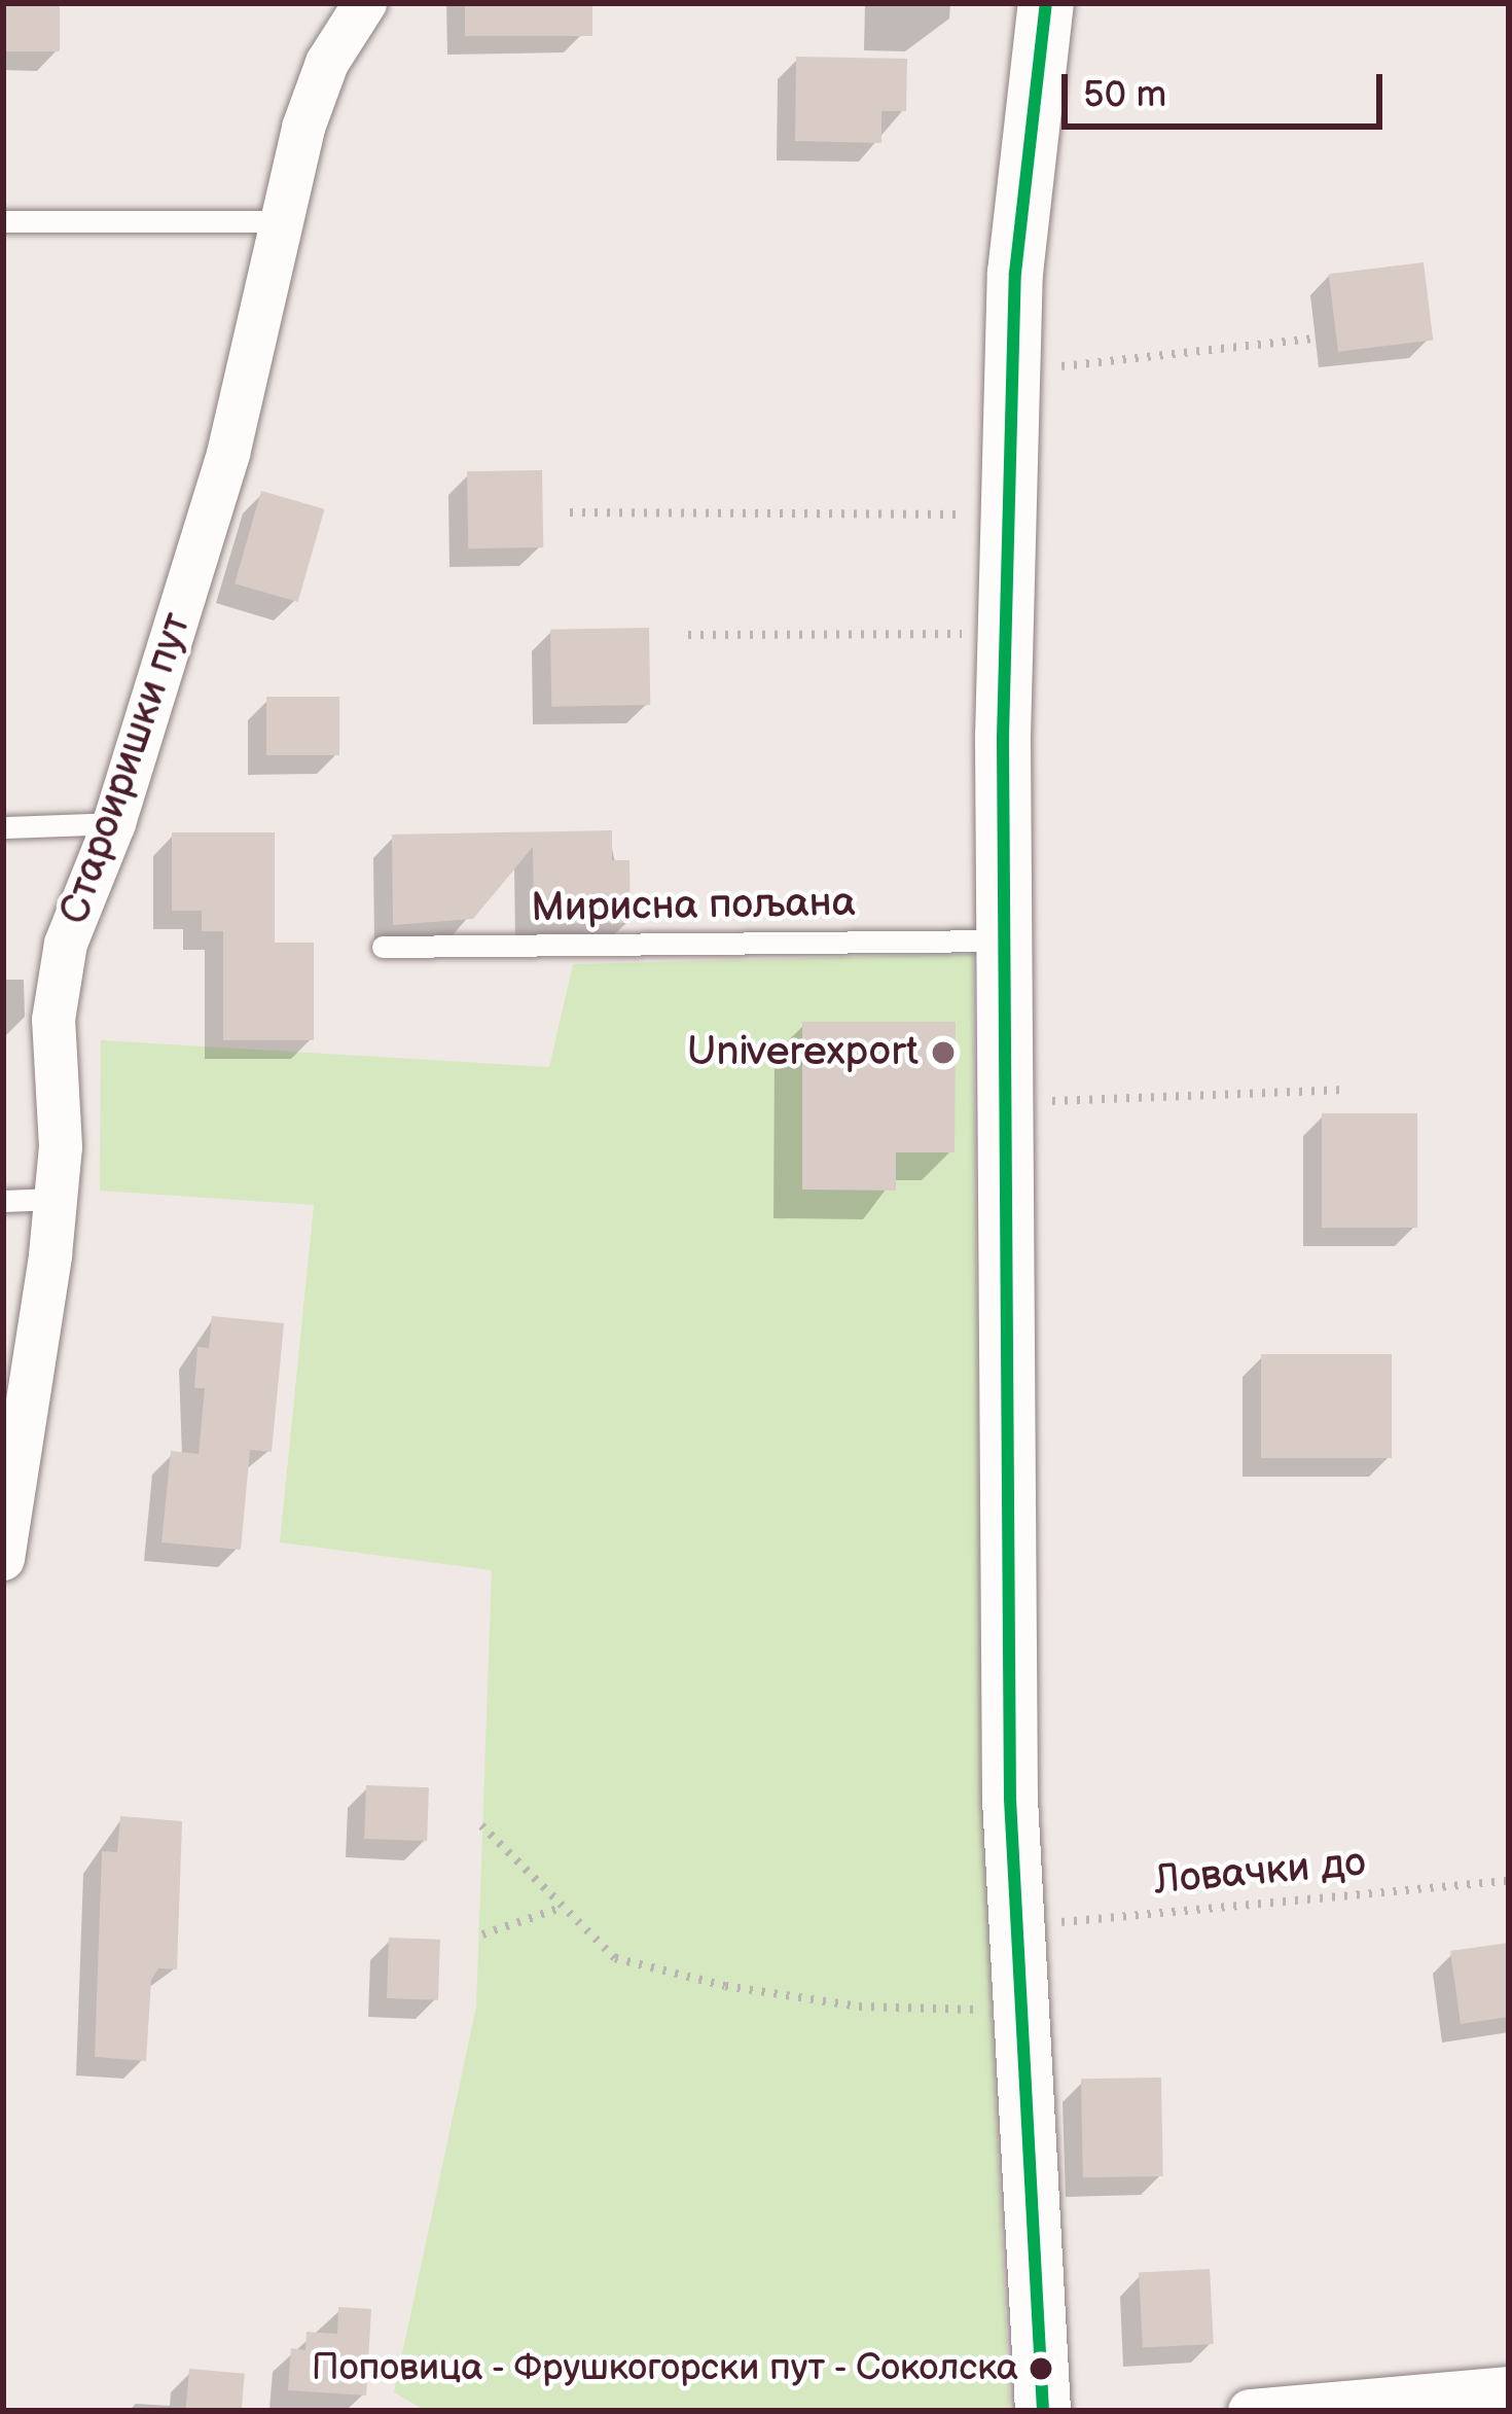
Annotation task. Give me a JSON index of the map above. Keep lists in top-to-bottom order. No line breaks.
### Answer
{"streets":{"street":["Староиришки пут"],"lane":["Мирисна пољана"],"path":["Ловачки до"]},"places":["Univerexport","Поповица - Фрушкогорски пут - Соколска"],"scale_bar":"50 m"}
